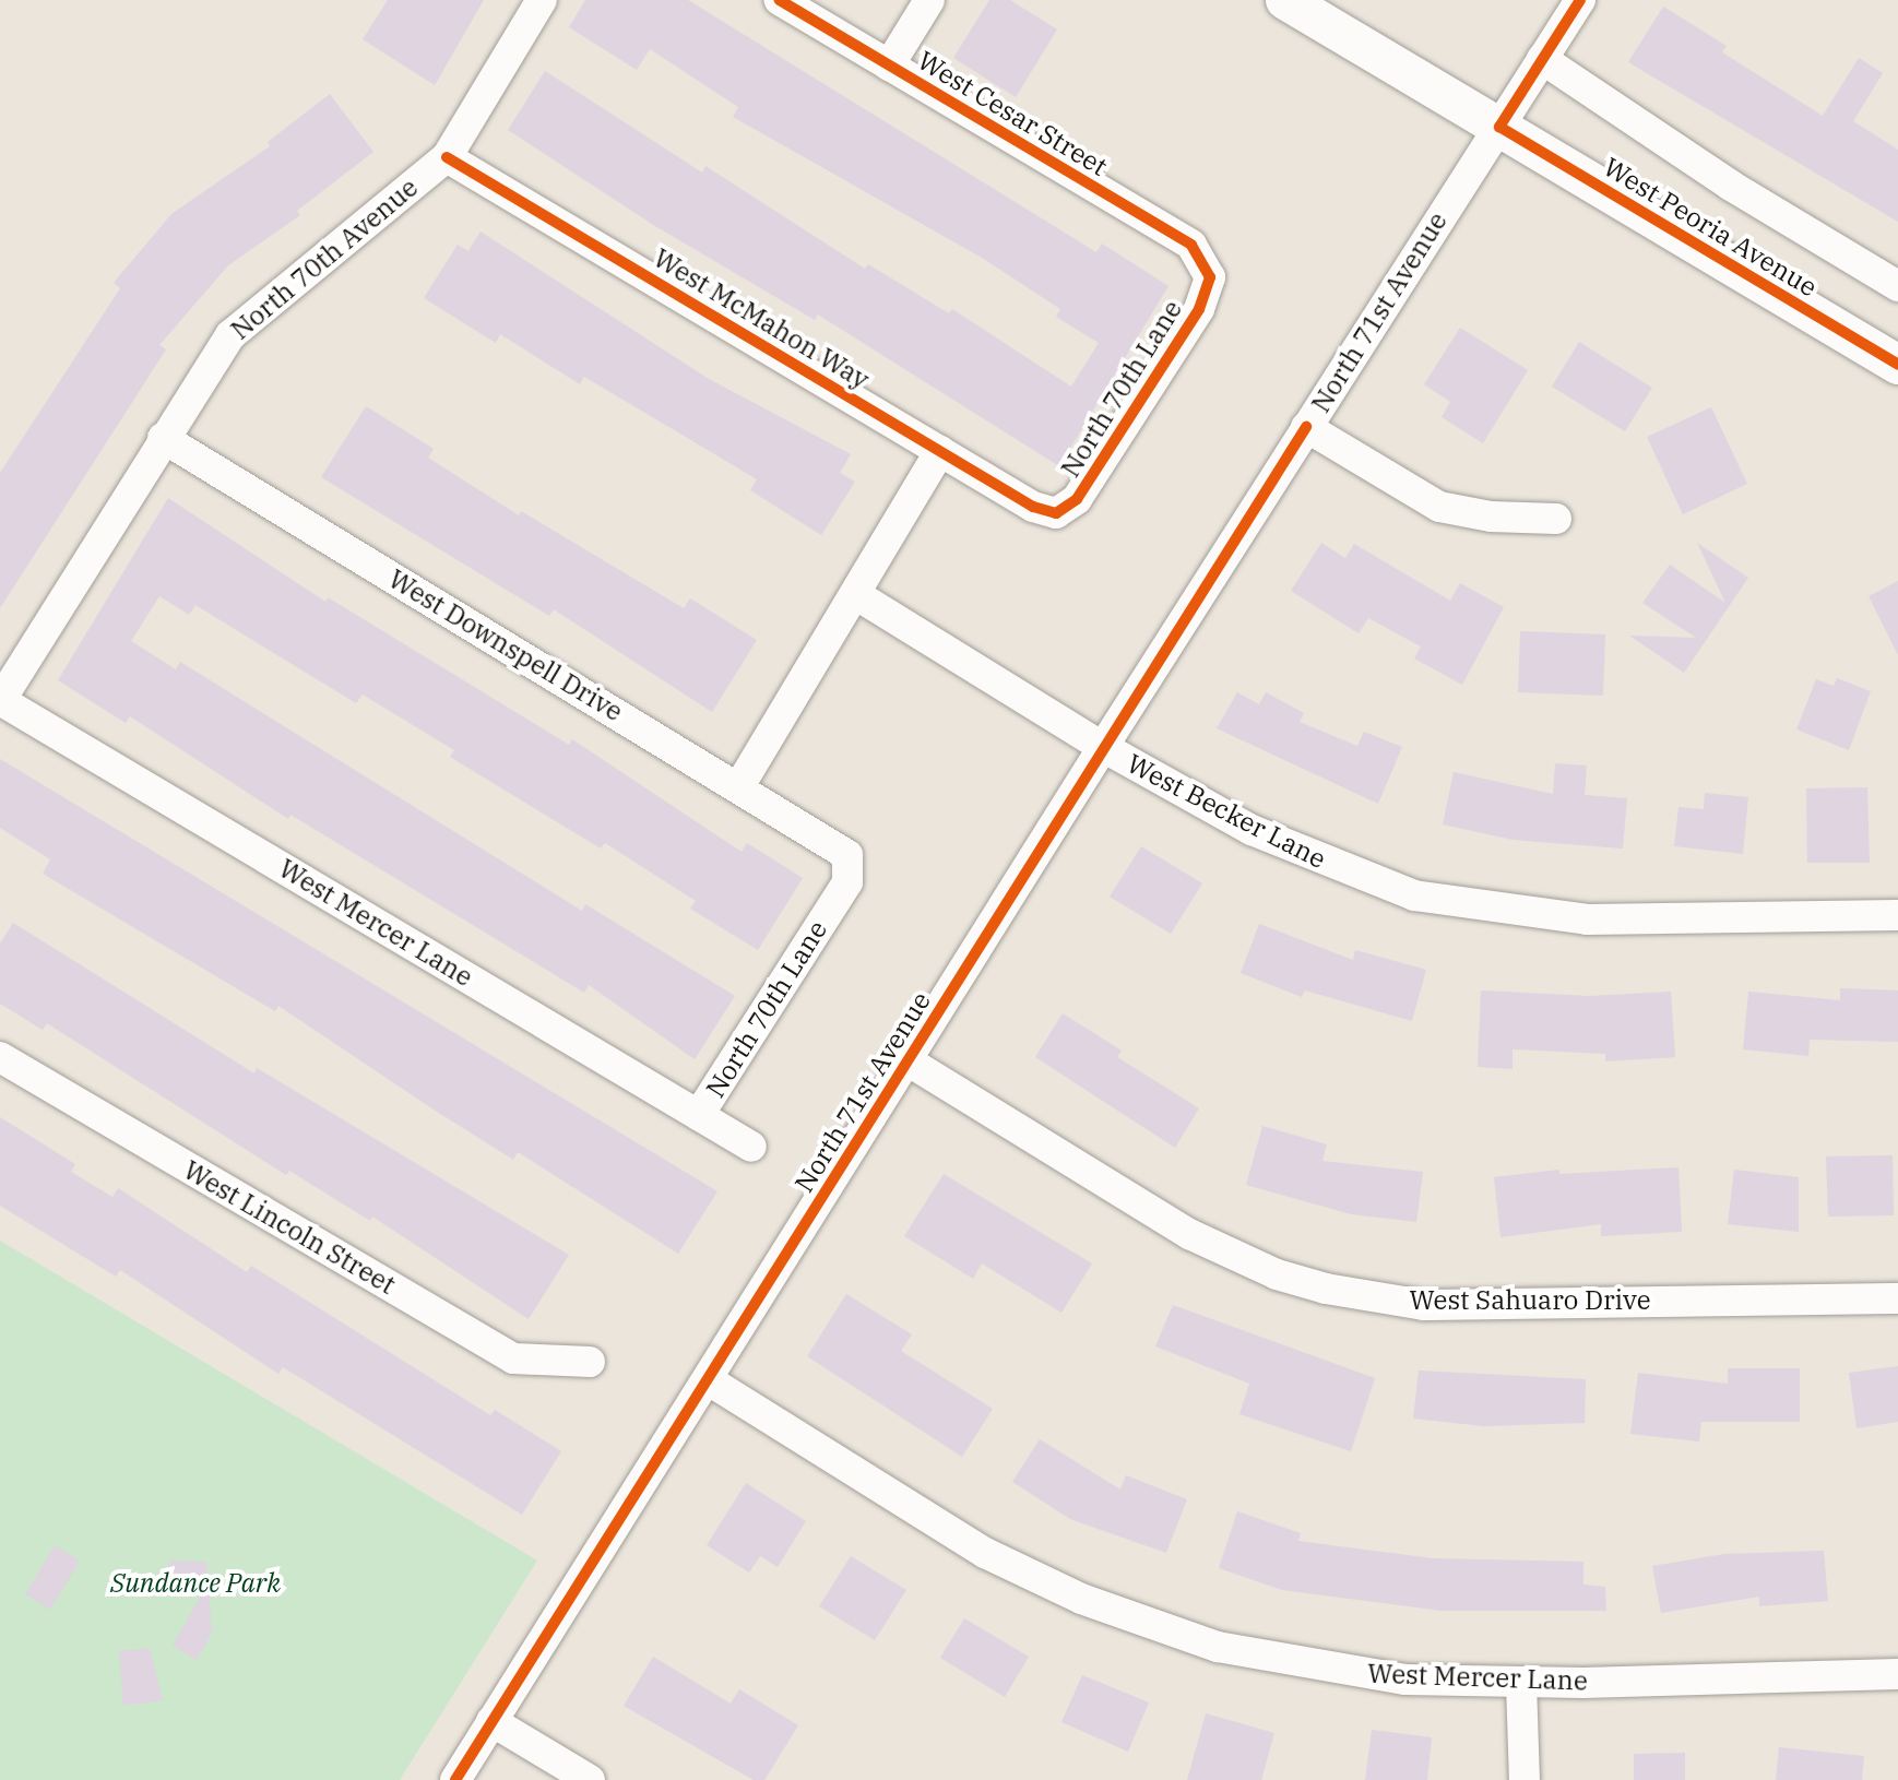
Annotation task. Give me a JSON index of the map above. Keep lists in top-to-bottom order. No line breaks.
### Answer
{"streets":{"main road":["West Peoria Avenue"],"street":["West Cesar Street","North 70th Avenue","North 71st Avenue","West McMahon Way","North 70th Lane","West Downspell Drive","West Becker Lane","West Mercer Lane","West Lincoln Street","West Sahuaro Drive"]},"crossings":[["West Cesar Street","North 70th Lane"],["West Peoria Avenue","North 71st Avenue"],["North 70th Avenue","West McMahon Way"],["North 70th Avenue","West Downspell Drive"],["North 70th Avenue","West Mercer Lane"],["North 71st Avenue","West Becker Lane"],["North 71st Avenue","West Mercer Lane"],["North 71st Avenue","West Sahuaro Drive"],["West McMahon Way","North 70th Lane"],["North 70th Lane","West Downspell Drive"],["North 70th Lane","West Mercer Lane"]],"parks":["Sundance Park"]}
